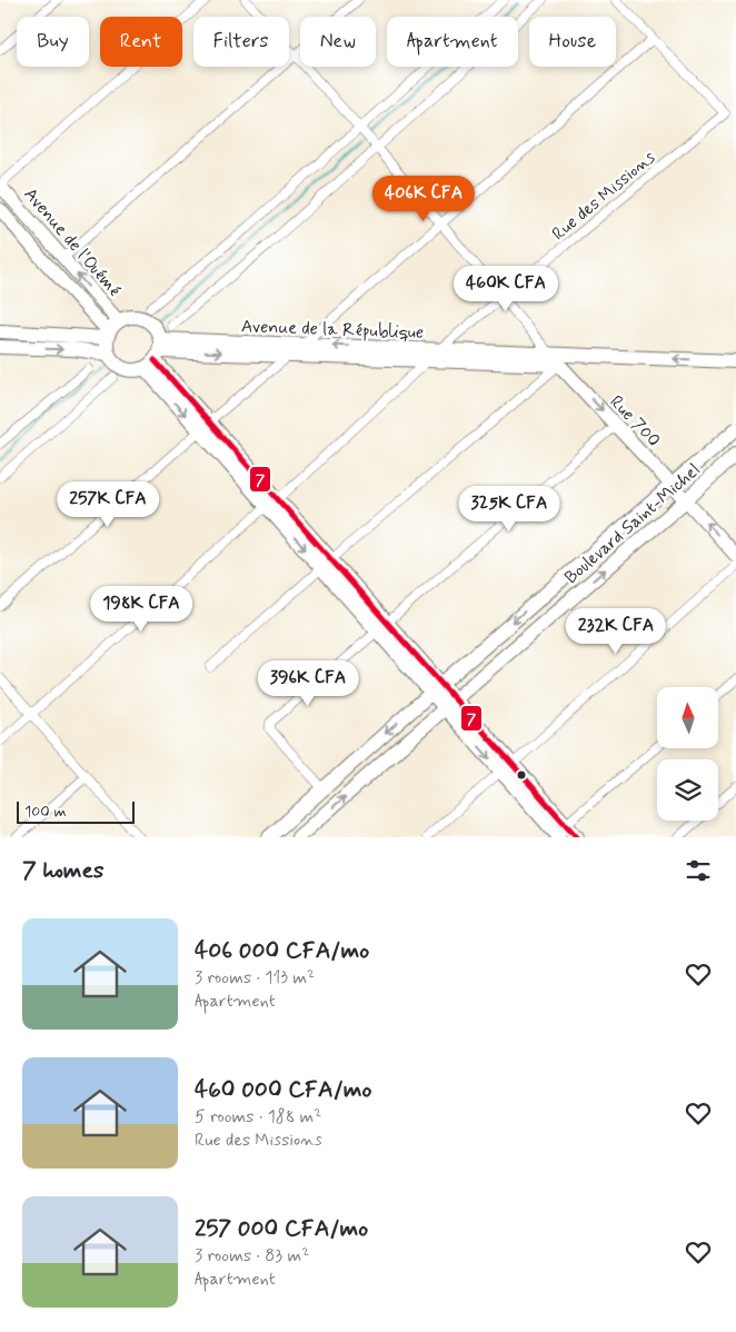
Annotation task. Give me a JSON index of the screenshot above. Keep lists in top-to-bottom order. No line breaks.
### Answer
{"streets":{"main road":["Avenue de l'Ouémé","Avenue de la République","Rue 700","Boulevard Saint-Michel"],"street":["Rue des Missions"]},"crossings":[["Rue des Missions","Avenue de la République"],["Avenue de l'Ouémé","Avenue de la République"],["Avenue de la République","Rue 700"],["Rue 700","Boulevard Saint-Michel"]],"one_way":["Rue 700"],"lines":["transit line 7"],"scale_bar":"100 m","north":"top","page":{"chip":["Buy","Rent","Filters","New","Apartment","House"],"price":["406K CFA","460K CFA","257K CFA","325K CFA","198K CFA","232K CFA","396K CFA"],"scale":"100 m","heading":"7 homes","list":[{"name":"406 000 CFA/mo","note":"3 rooms · 113 m² · Apartment"},{"name":"460 000 CFA/mo","note":"5 rooms · 188 m² · Rue des Missions"},{"name":"257 000 CFA/mo","note":"3 rooms · 83 m² · Apartment"}]}}
